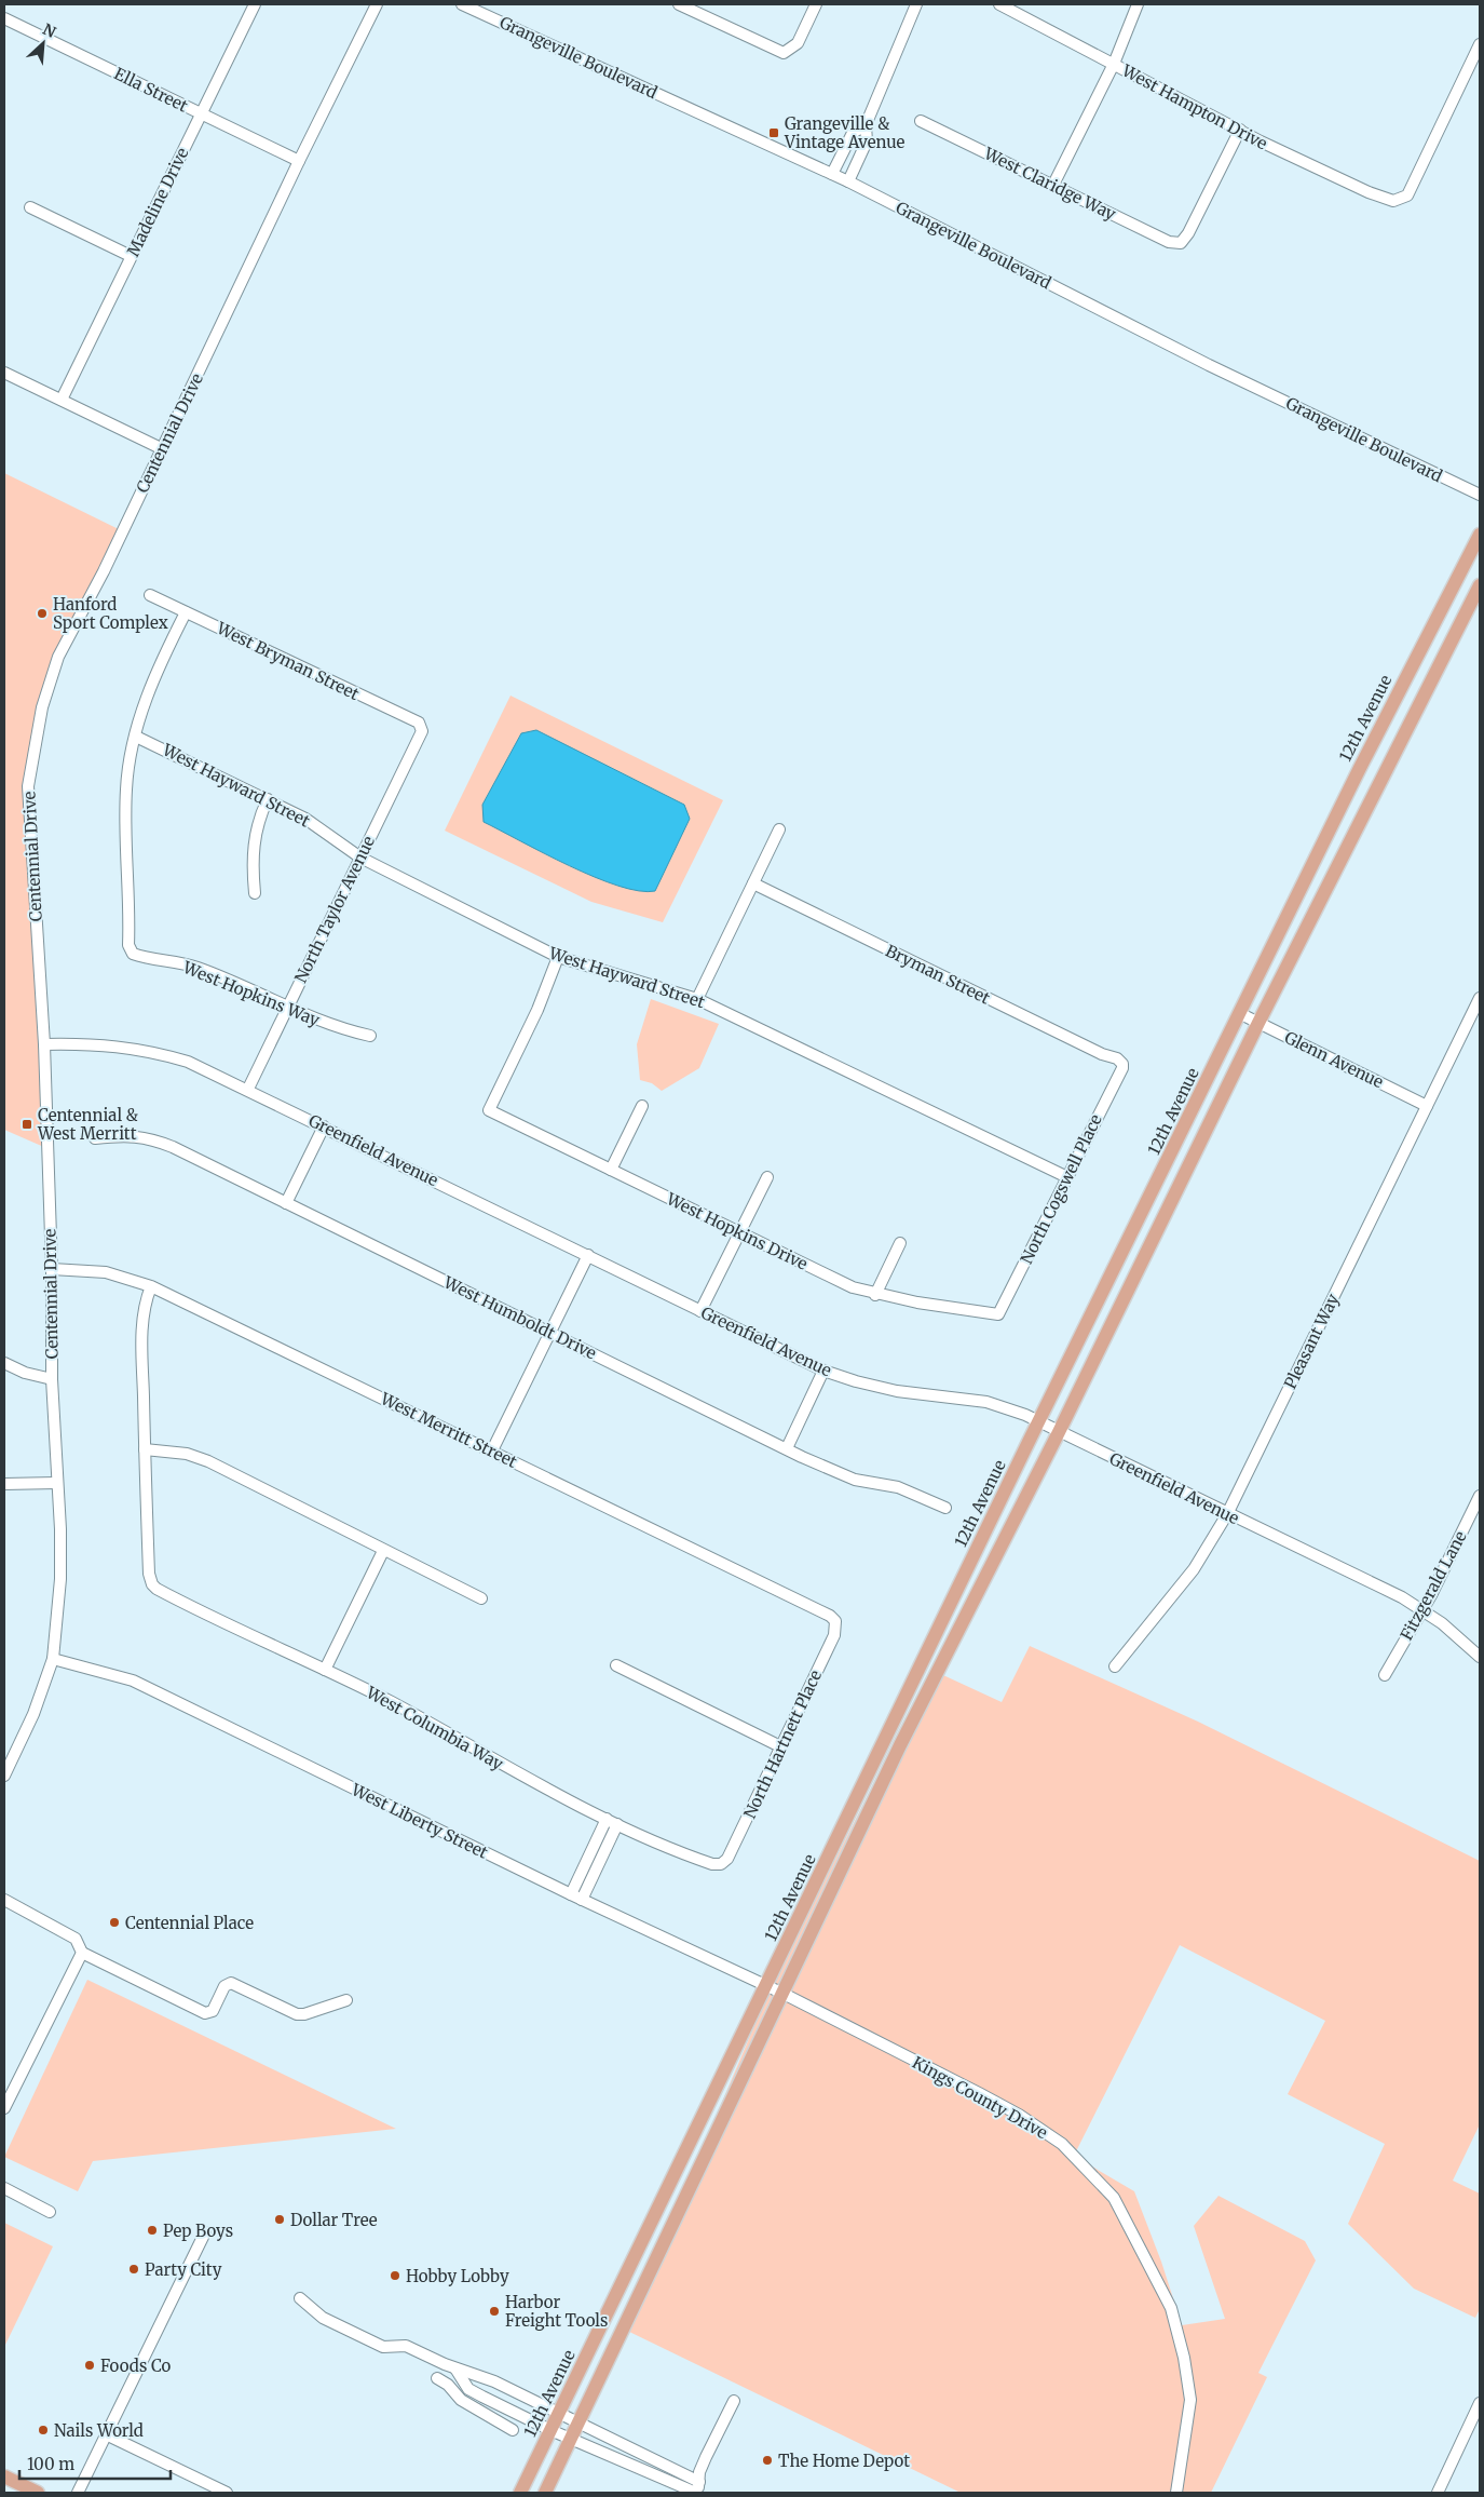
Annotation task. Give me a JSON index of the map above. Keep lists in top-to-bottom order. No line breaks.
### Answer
{"streets":{"main road":["12th Avenue"],"street":["Grangeville Boulevard","Ella Street","West Hampton Drive","West Claridge Way","Madeline Drive","Centennial Drive","West Bryman Street","West Hayward Street","North Taylor Avenue","Bryman Street","West Hopkins Way","Glenn Avenue","Greenfield Avenue","North Cogswell Place","West Hopkins Drive","West Humboldt Drive","Pleasant Way","West Merritt Street","Fitzgerald Lane","West Columbia Way","North Hartnett Place","West Liberty Street","Kings County Drive"]},"crossings":[["Ella Street","Madeline Drive"],["Ella Street","Centennial Drive"],["West Hampton Drive","West Claridge Way"],["Centennial Drive","Greenfield Avenue"],["Centennial Drive","West Merritt Street"],["Centennial Drive","West Liberty Street"],["West Bryman Street","North Taylor Avenue"],["12th Avenue","Glenn Avenue"],["12th Avenue","Greenfield Avenue"],["12th Avenue","West Liberty Street"],["12th Avenue","Kings County Drive"],["West Hayward Street","North Taylor Avenue"],["West Hayward Street","West Hopkins Way"],["West Hayward Street","North Cogswell Place"],["West Hayward Street","West Hopkins Drive"],["North Taylor Avenue","West Hopkins Way"],["North Taylor Avenue","Greenfield Avenue"],["Bryman Street","North Cogswell Place"],["Glenn Avenue","Pleasant Way"],["Greenfield Avenue","Pleasant Way"],["Greenfield Avenue","Fitzgerald Lane"],["North Cogswell Place","West Hopkins Drive"],["West Merritt Street","North Hartnett Place"],["West Columbia Way","North Hartnett Place"],["West Liberty Street","Kings County Drive"]],"places":{"transit":["Grangeville & Vintage Avenue","Centennial & West Merritt"],"other":["Hanford Sport Complex","Centennial Place","Dollar Tree","Pep Boys","Party City","Hobby Lobby","Harbor Freight Tools","Foods Co","Nails World","The Home Depot"]},"scale_bar":"100 m","north":"top right"}
